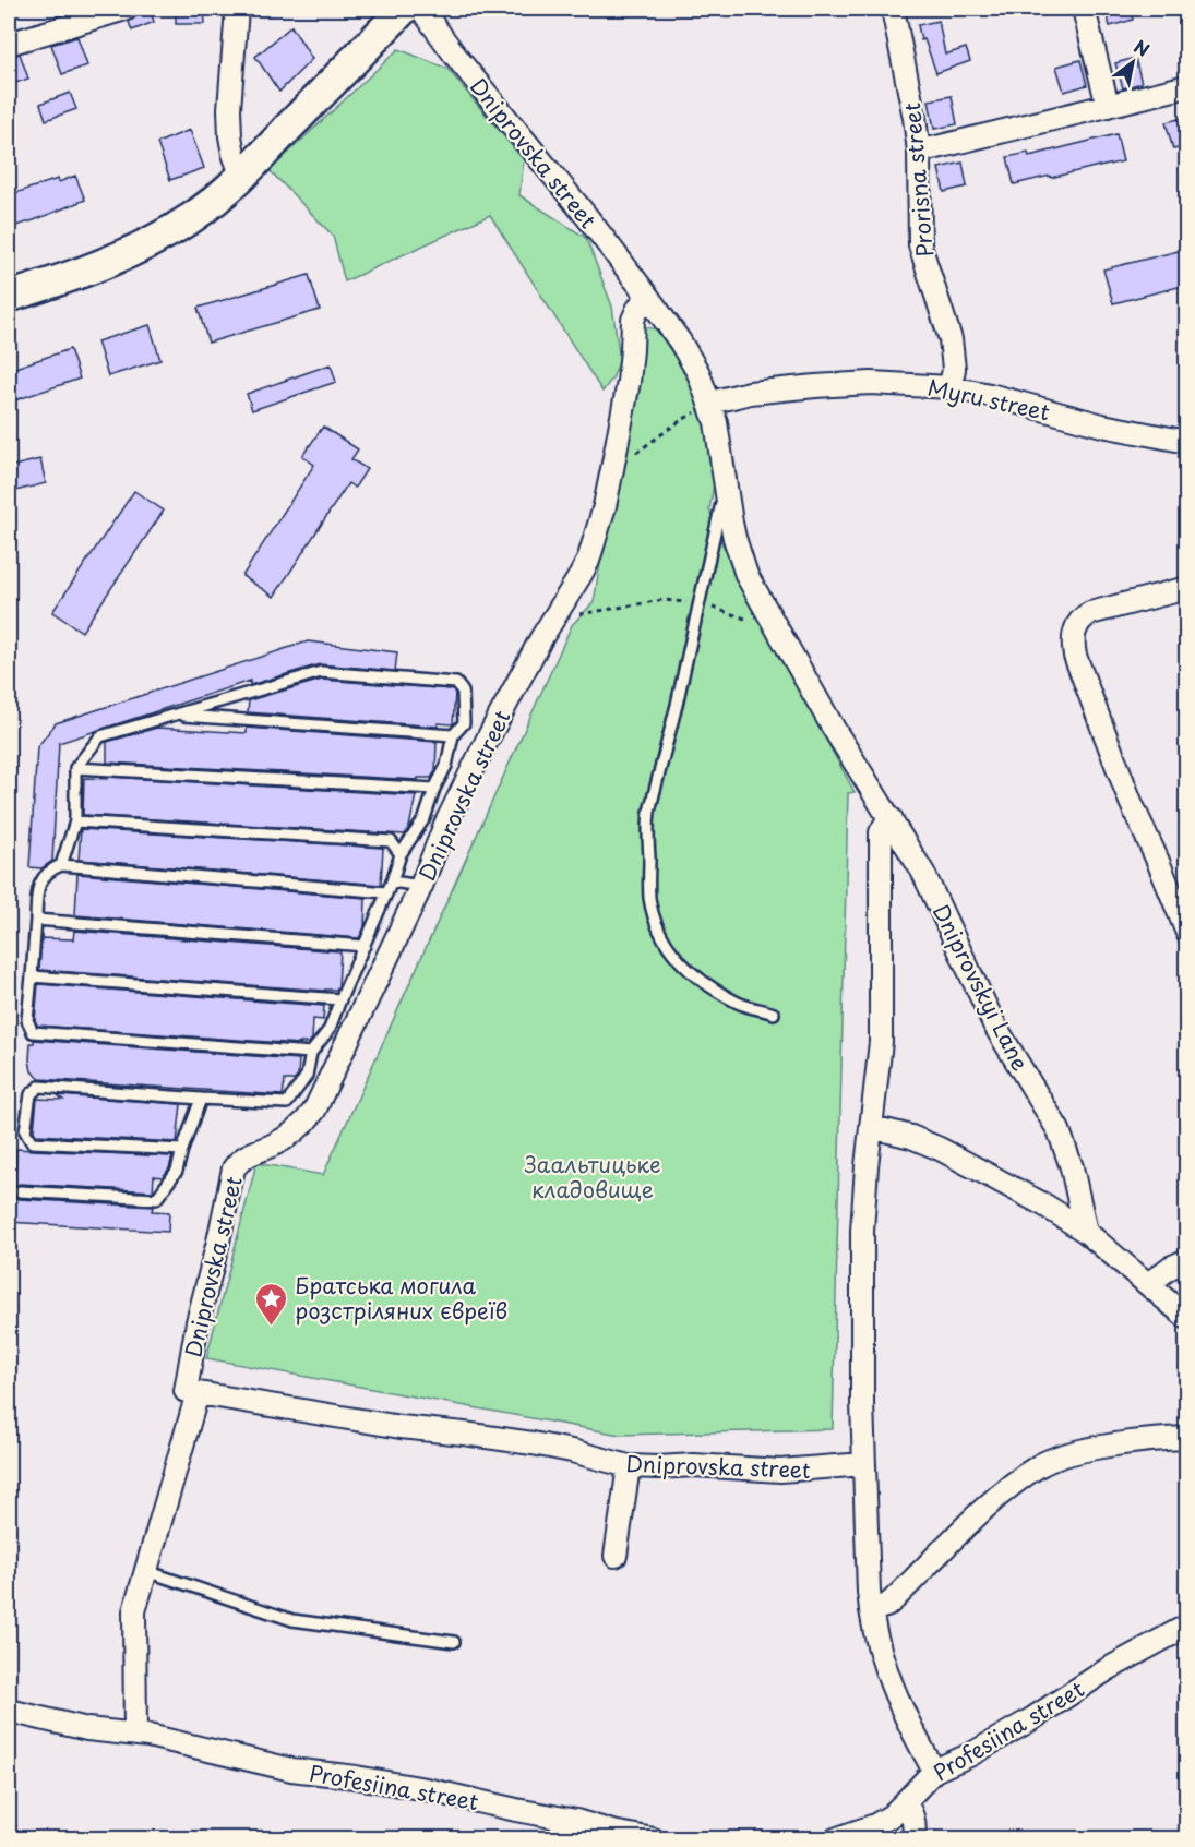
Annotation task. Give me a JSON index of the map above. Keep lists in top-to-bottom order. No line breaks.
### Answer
{"streets":{"street":["Dniprovska street","Prorisna street","Myru street","Dniprovskyi Lane","Profesiina street"]},"crossings":[["Dniprovska street","Myru street"],["Dniprovska street","Dniprovskyi Lane"],["Prorisna street","Myru street"]],"parks":["Заальтицьке кладовище"],"places":{"place":["Братська могила розстріляних євреїв"]},"north":"top right"}
